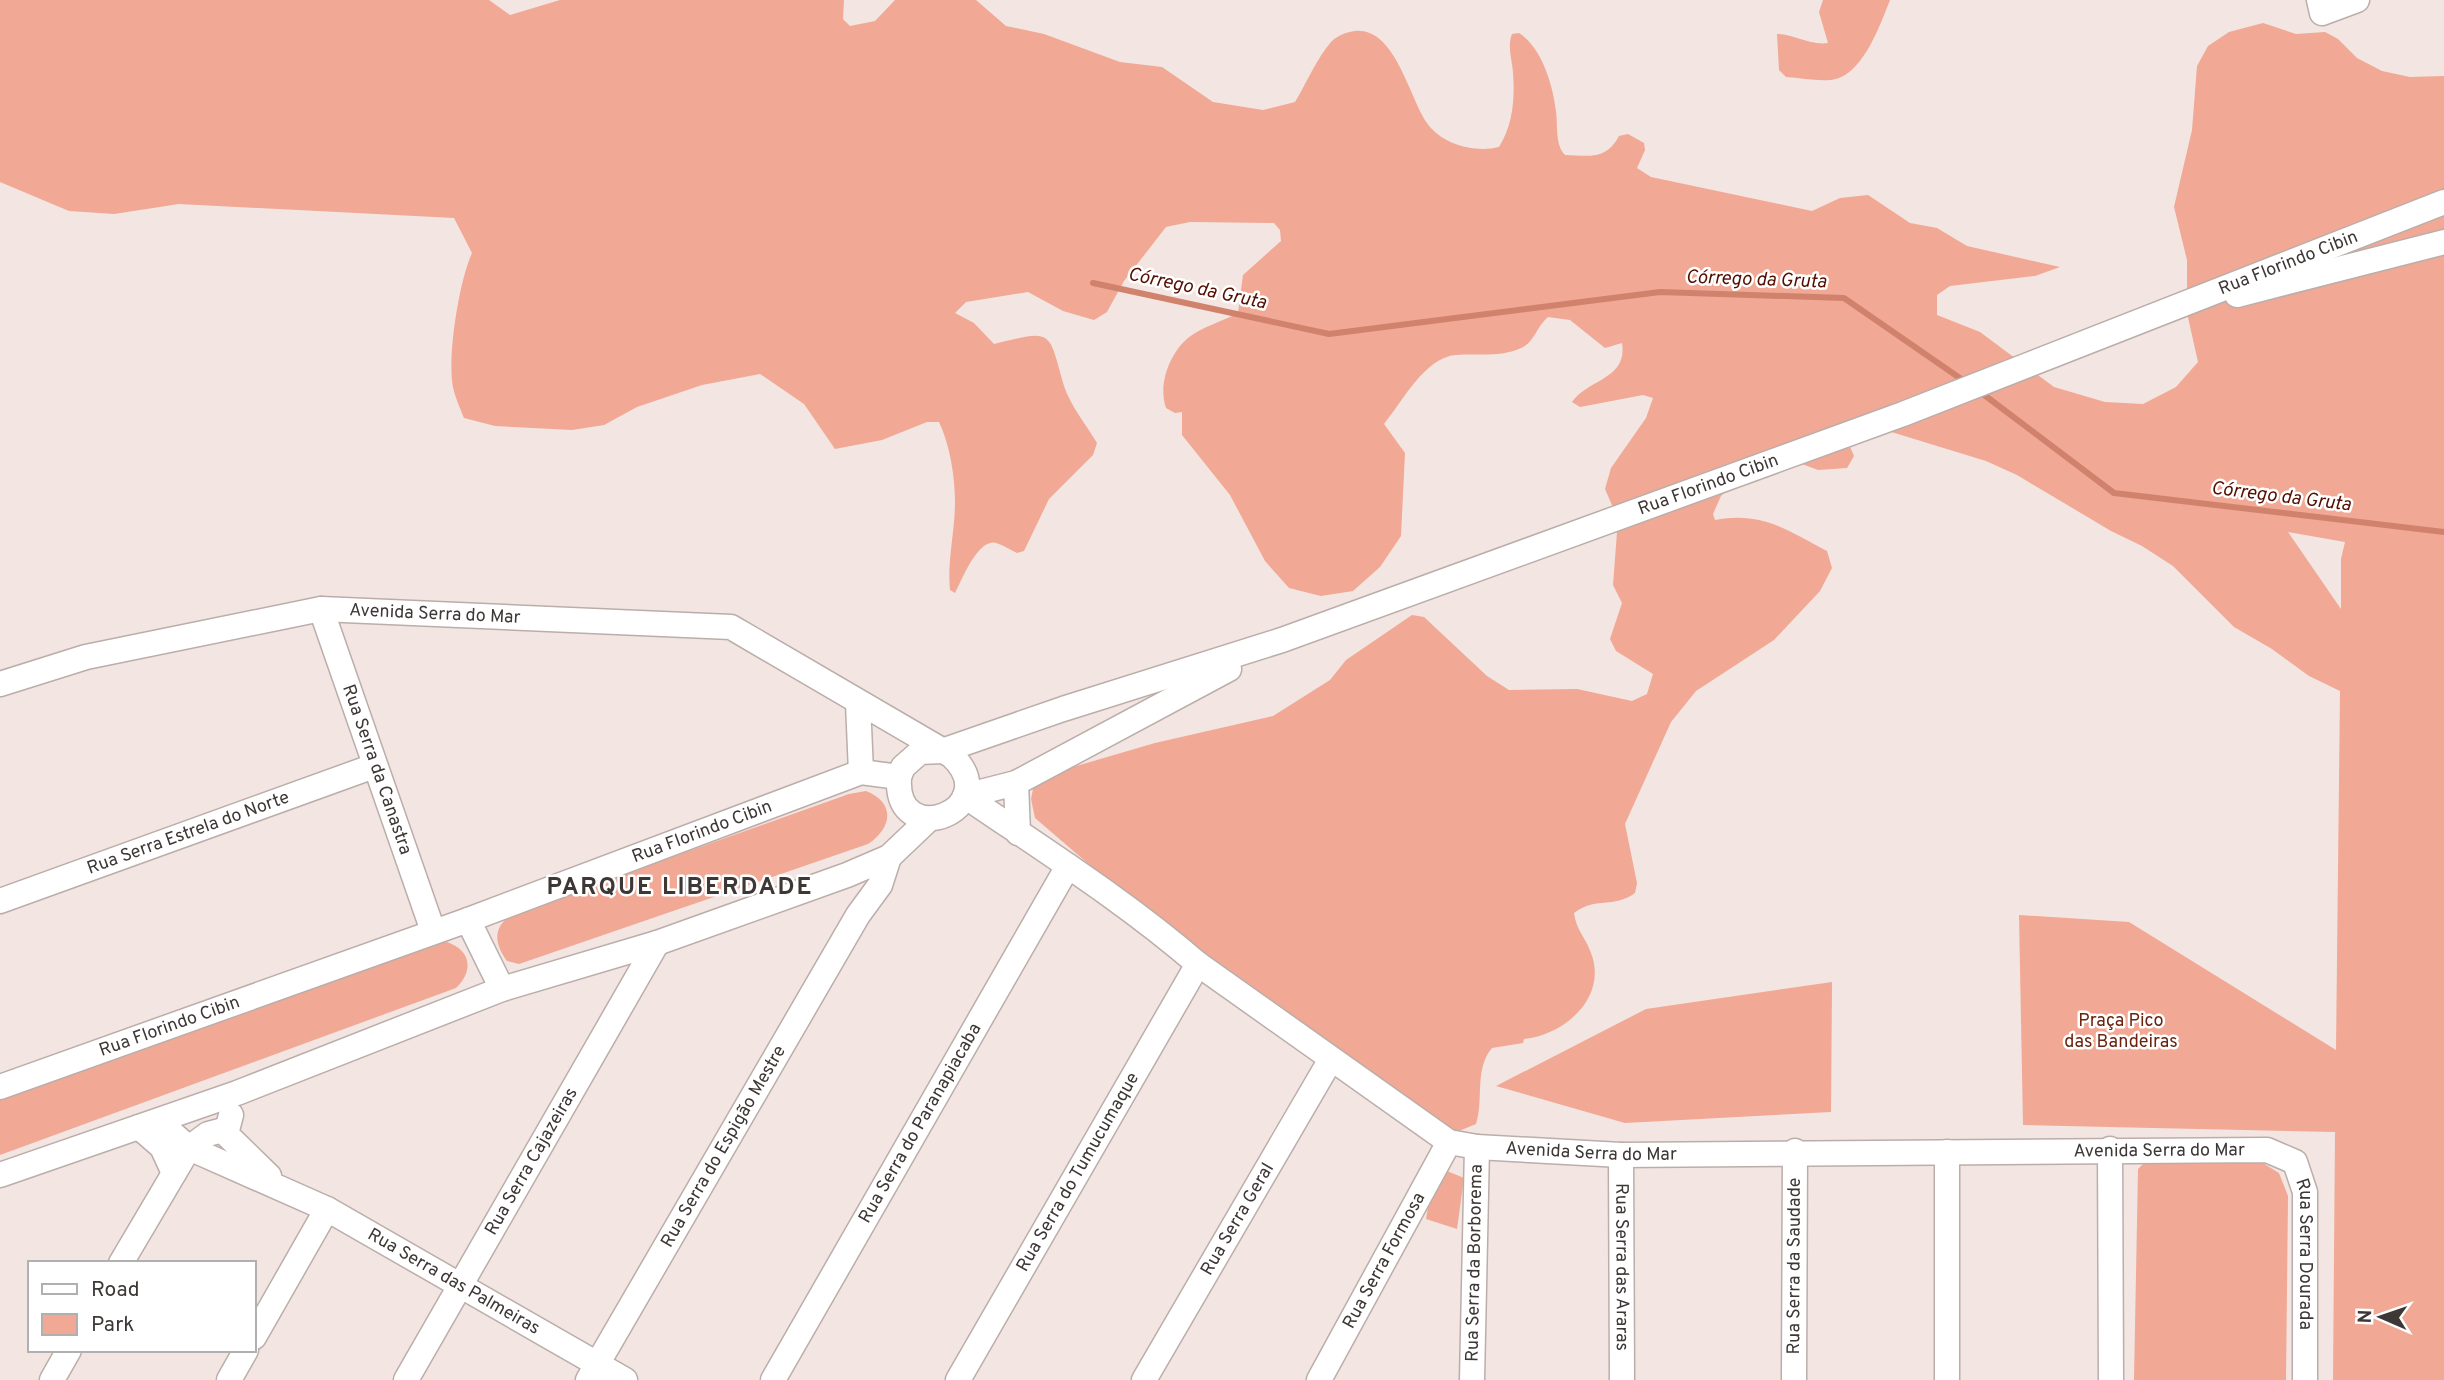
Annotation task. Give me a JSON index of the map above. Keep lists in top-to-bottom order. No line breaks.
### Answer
{"streets":{"street":["Rua Florindo Cibin","Avenida Serra do Mar","Rua Serra da Canastra","Rua Serra Estrela do Norte","Rua Serra do Paranapiacaba","Rua Serra do Espigão Mestre","Rua Serra Cajazeiras","Rua Serra do Tumucumaque","Rua Serra Geral","Rua Serra Dourada","Rua Serra Formosa","Rua Serra da Borborema","Rua Serra da Saudade","Rua Serra das Araras","Rua Serra das Palmeiras"]},"crossings":[["Rua Florindo Cibin","Avenida Serra do Mar"],["Rua Florindo Cibin","Rua Serra da Canastra"],["Avenida Serra do Mar","Rua Serra da Canastra"],["Avenida Serra do Mar","Rua Serra do Paranapiacaba"],["Avenida Serra do Mar","Rua Serra do Tumucumaque"],["Avenida Serra do Mar","Rua Serra Geral"],["Avenida Serra do Mar","Rua Serra Dourada"],["Avenida Serra do Mar","Rua Serra Formosa"],["Avenida Serra do Mar","Rua Serra da Borborema"],["Avenida Serra do Mar","Rua Serra da Saudade"],["Avenida Serra do Mar","Rua Serra das Araras"],["Rua Serra da Canastra","Rua Serra Estrela do Norte"],["Rua Serra do Espigão Mestre","Rua Serra das Palmeiras"],["Rua Serra Cajazeiras","Rua Serra das Palmeiras"]],"districts":["PARQUE LIBERDADE"],"water":["Córrego da Gruta"],"parks":["Praça Pico das Bandeiras"],"legend":["Road","Park"],"north":"left"}
